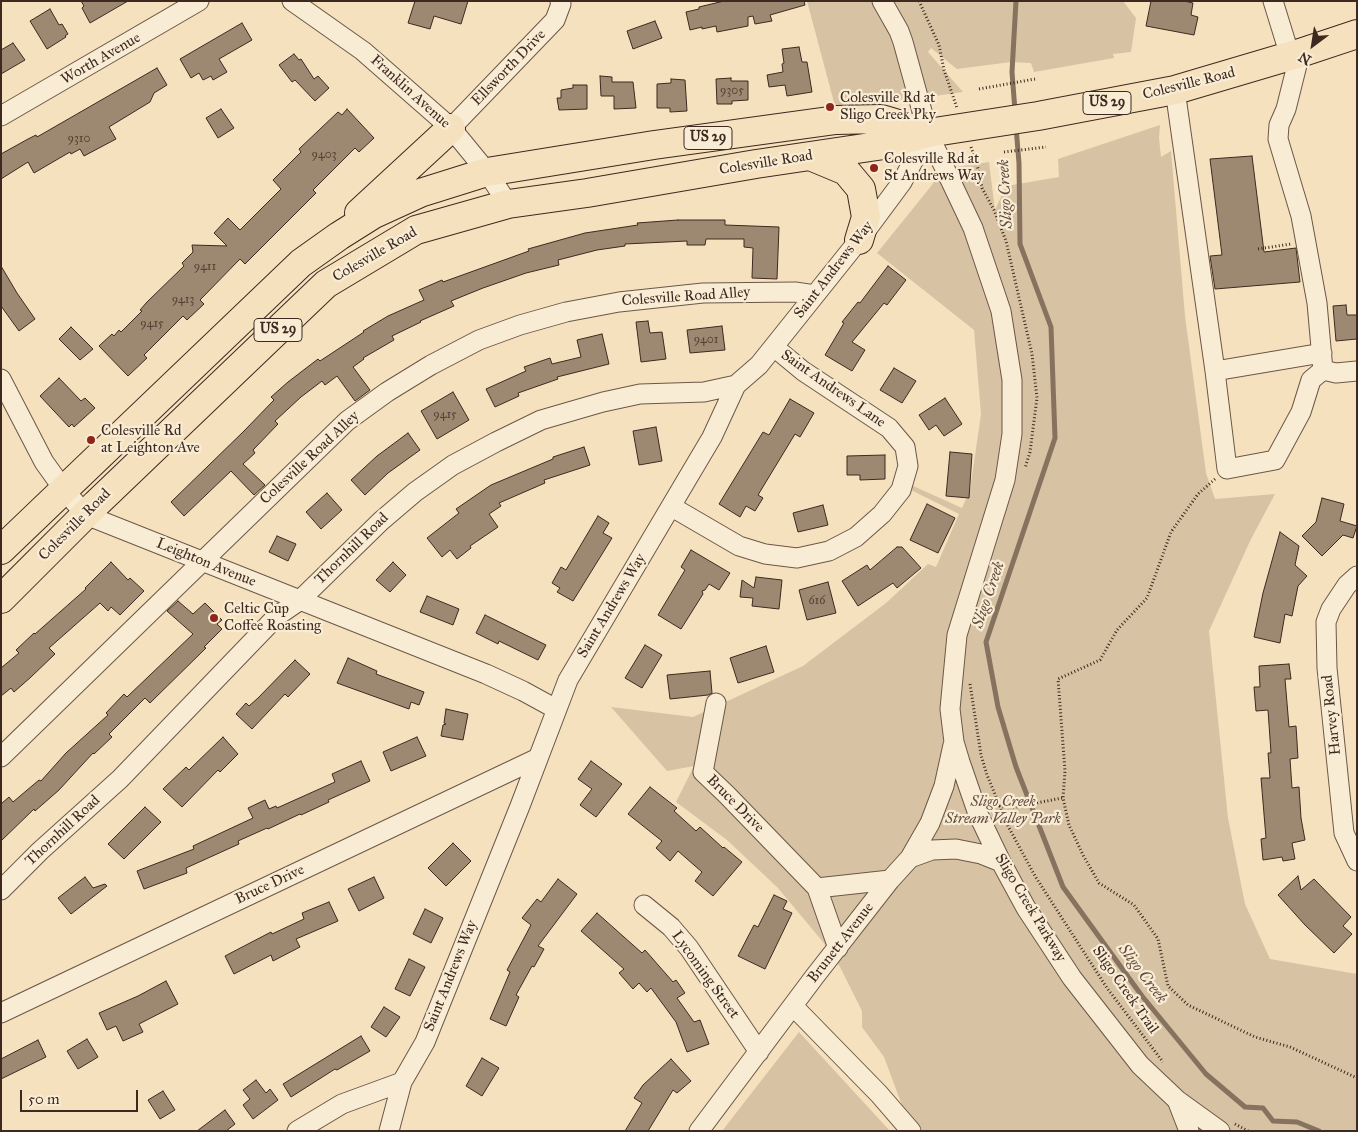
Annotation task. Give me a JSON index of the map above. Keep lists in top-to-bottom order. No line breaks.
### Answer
{"streets":{"highway":["Colesville Road","US 29"],"street":["Worth Avenue","Ellsworth Drive","Franklin Avenue","Saint Andrews Way","Colesville Road Alley","Saint Andrews Lane","Thornhill Road","Leighton Avenue","Harvey Road","Bruce Drive","Sligo Creek Parkway","Brunett Avenue","Lycoming Street"],"path":["Sligo Creek Trail"]},"crossings":[["Ellsworth Drive","Franklin Avenue"],["Colesville Road","Franklin Avenue"],["Colesville Road","Saint Andrews Way"],["Colesville Road","Leighton Avenue"],["Colesville Road","Sligo Creek Parkway"],["Saint Andrews Way","Colesville Road Alley"],["Saint Andrews Way","Saint Andrews Lane"],["Saint Andrews Way","Thornhill Road"],["Saint Andrews Way","Leighton Avenue"],["Saint Andrews Way","Bruce Drive"],["Saint Andrews Way","Sligo Creek Parkway"],["Colesville Road Alley","Leighton Avenue"],["Thornhill Road","Leighton Avenue"],["Bruce Drive","Brunett Avenue"],["Sligo Creek Parkway","Brunett Avenue"],["Brunett Avenue","Lycoming Street"]],"water":["Sligo Creek"],"parks":["Sligo Creek Stream Valley Park"],"places":["Colesville Rd at Sligo Creek Pky","Colesville Rd at St Andrews Way","Colesville Rd at Leighton Ave","Celtic Cup Coffee Roasting"],"house_numbers":["9305","9310","9403","9411","9413","9415","9401","9415","616"],"scale_bar":"50 m","north":"bottom left"}
